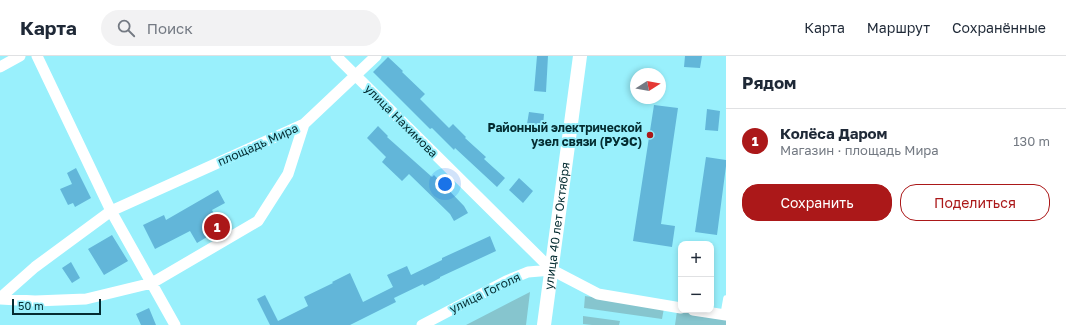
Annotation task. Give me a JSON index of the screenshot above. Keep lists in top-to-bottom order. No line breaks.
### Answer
{"streets":{"street":["улица Нахимова","площадь Мира","улица 40 лет Октября","улица Гоголя"]},"crossings":[["улица Нахимова","улица 40 лет Октября"],["улица Нахимова","улица Гоголя"],["улица 40 лет Октября","улица Гоголя"]],"places":["Районный электрической узел связи (РУЭС)"],"scale_bar":"50 m","north":"right","page":{"header":"Карта","search":"Поиск","nav":["Карта","Маршрут","Сохранённые"],"heading":"Рядом","list":[{"mark":"1","name":"Колёса Даром","note":"Магазин · площадь Мира","value":"130 m"}],"buttons":["Сохранить","Поделиться"],"pins":"1","map_buttons":["+","−"],"scale":"50 m"}}
